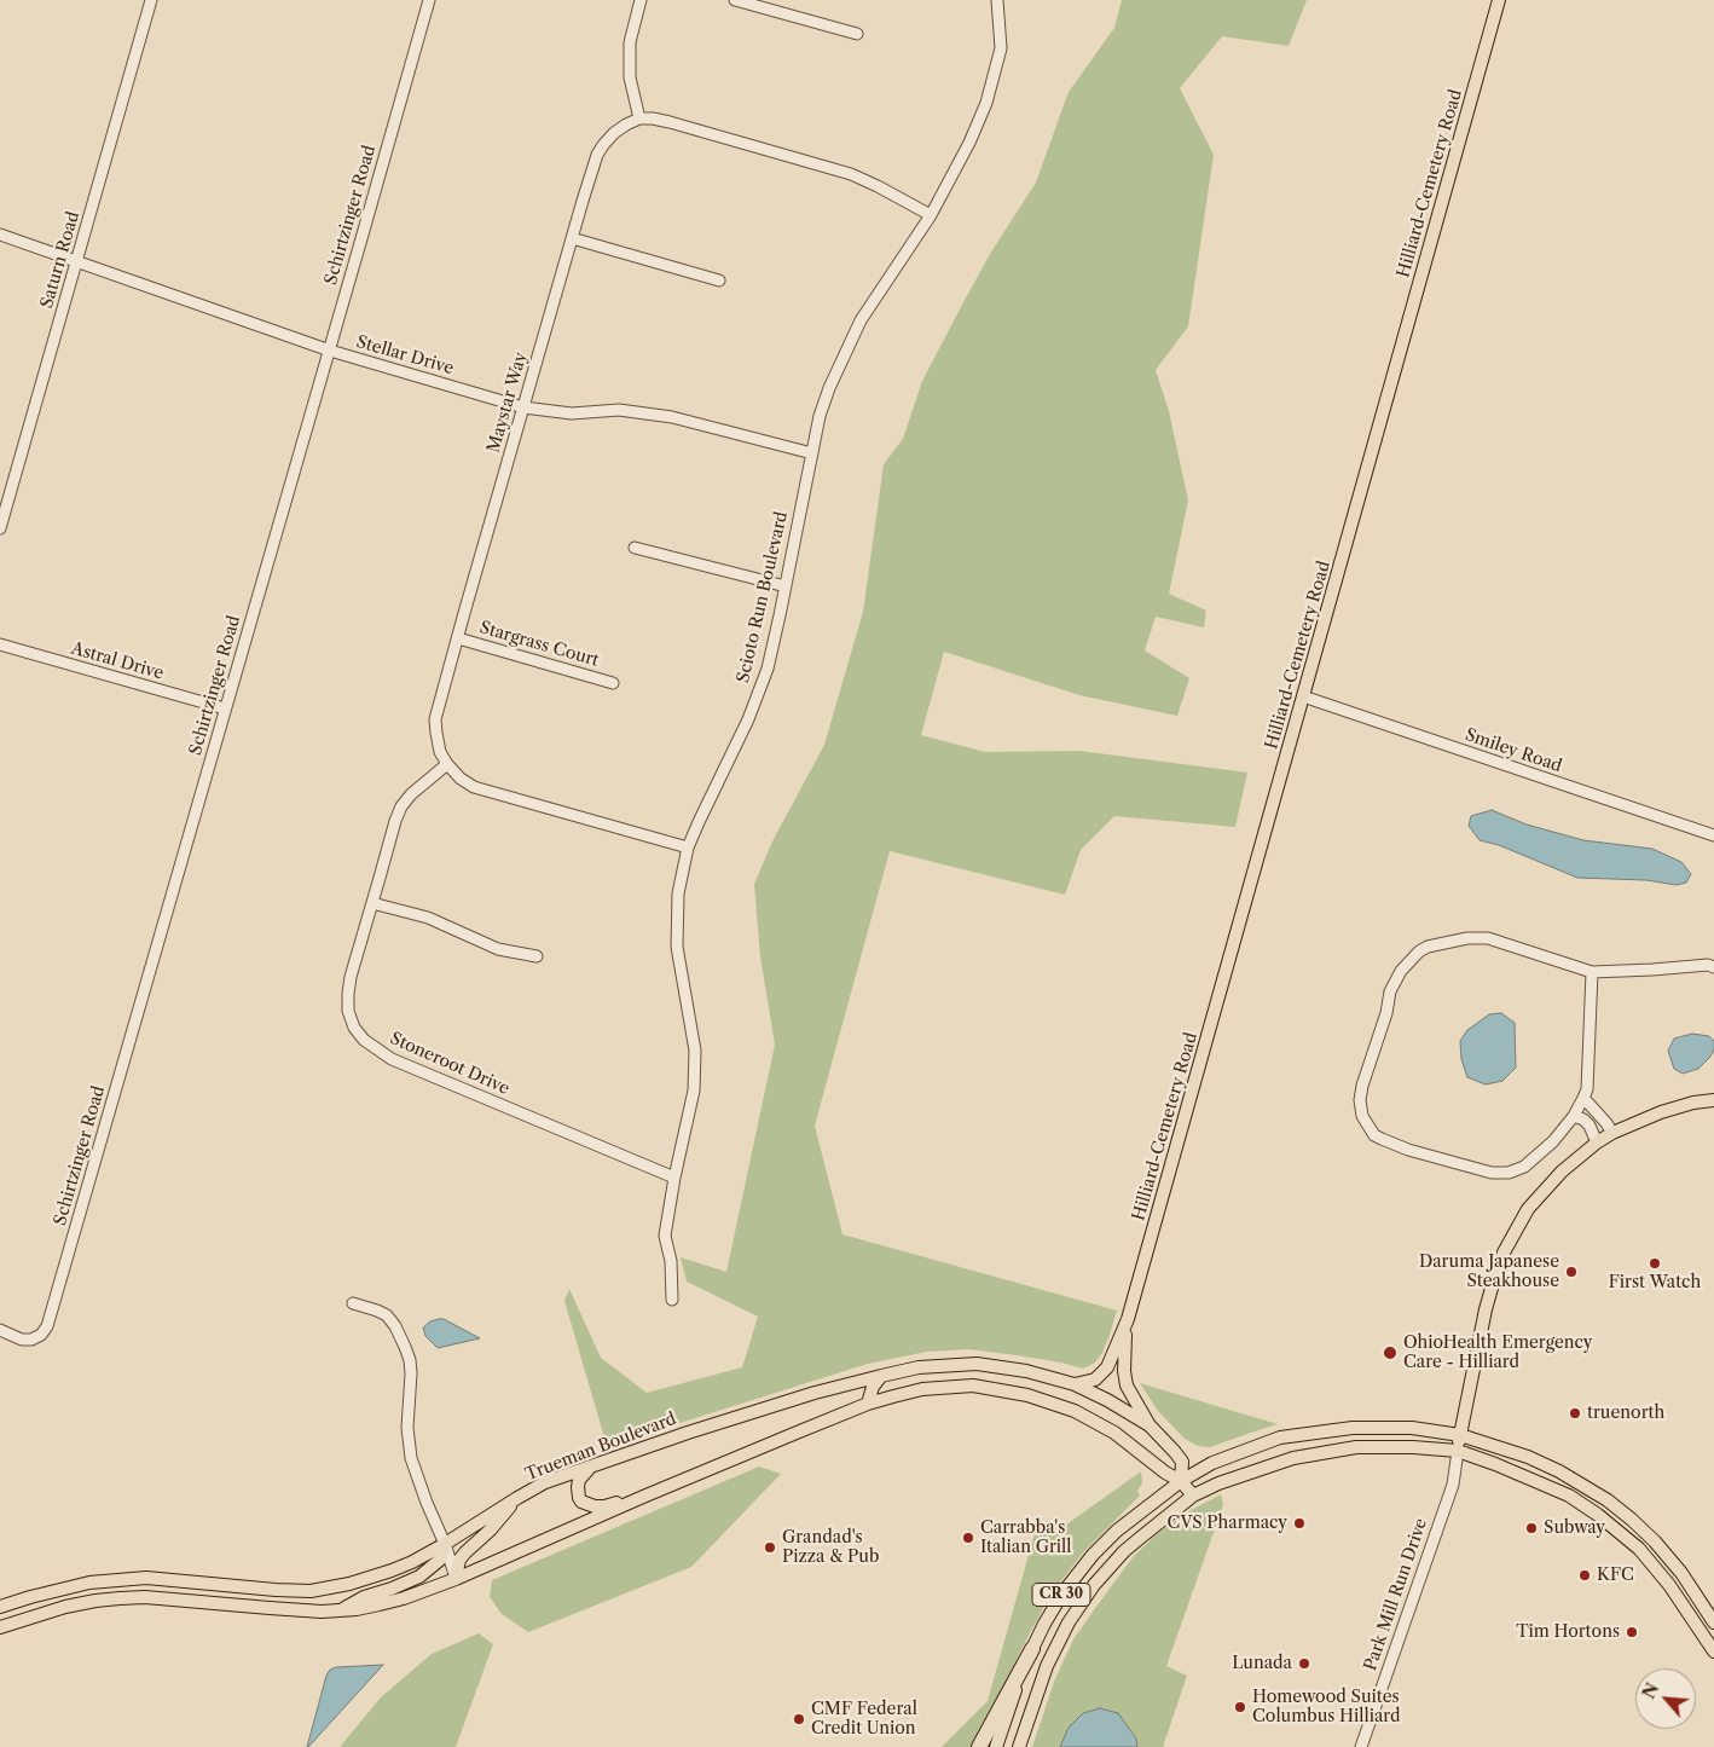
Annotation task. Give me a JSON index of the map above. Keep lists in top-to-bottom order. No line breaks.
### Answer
{"streets":{"main road":["Hilliard-Cemetery Road","Trueman Boulevard","CR 30"],"street":["Schirtzinger Road","Saturn Road","Stellar Drive","Maystar Way","Scioto Run Boulevard","Stargrass Court","Astral Drive","Smiley Road","Stoneroot Drive","Park Mill Run Drive"]},"crossings":[["Hilliard-Cemetery Road","Smiley Road"],["Hilliard-Cemetery Road","Trueman Boulevard"],["Schirtzinger Road","Stellar Drive"],["Schirtzinger Road","Astral Drive"],["Saturn Road","Stellar Drive"],["Stellar Drive","Maystar Way"],["Stellar Drive","Scioto Run Boulevard"],["Maystar Way","Scioto Run Boulevard"],["Maystar Way","Stargrass Court"],["Maystar Way","Stoneroot Drive"],["Scioto Run Boulevard","Stoneroot Drive"],["Trueman Boulevard","CR 30"]],"places":["First Watch","Daruma Japanese Steakhouse","OhioHealth Emergency Care - Hilliard","truenorth","CVS Pharmacy","Subway","Carrabba's Italian Grill","Grandad's Pizza & Pub","KFC","Tim Hortons","Lunada","Homewood Suites Columbus Hilliard","CMF Federal Credit Union"],"north":"top left"}
